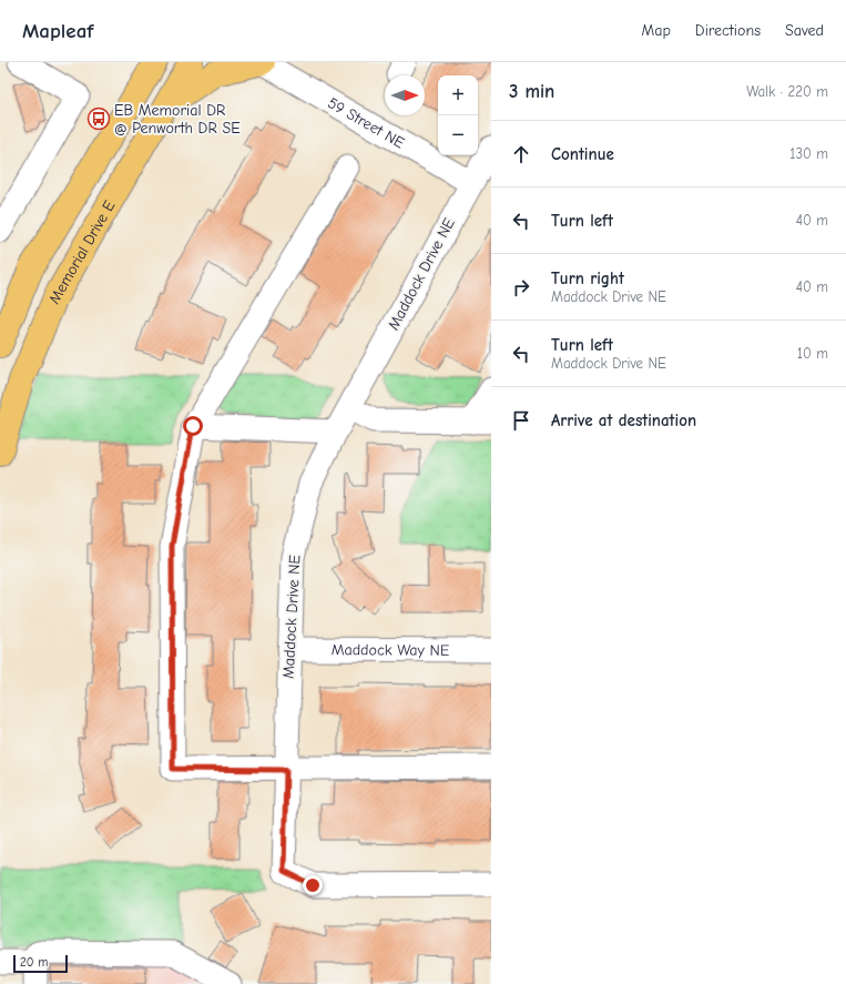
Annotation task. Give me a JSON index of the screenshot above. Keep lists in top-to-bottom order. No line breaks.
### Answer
{"streets":{"main road":["Memorial Drive E"],"street":["59 Street NE","Maddock Drive NE","Maddock Way NE"]},"crossings":[["59 Street NE","Maddock Drive NE"],["Maddock Drive NE","Maddock Way NE"]],"places":{"bus stop":["EB Memorial DR @ Penworth DR SE"]},"scale_bar":"20 m","north":"right","page":{"header":"Mapleaf","nav":["Map","Directions","Saved"],"heading":["3 min","Walk · 220 m"],"map_buttons":["+","−"],"list":[["Continue","130 m"],["Turn left","40 m"],["Turn right","Maddock Drive NE","40 m"],["Turn left","Maddock Drive NE","10 m"],"Arrive at destination"],"scale":"20 m"}}
